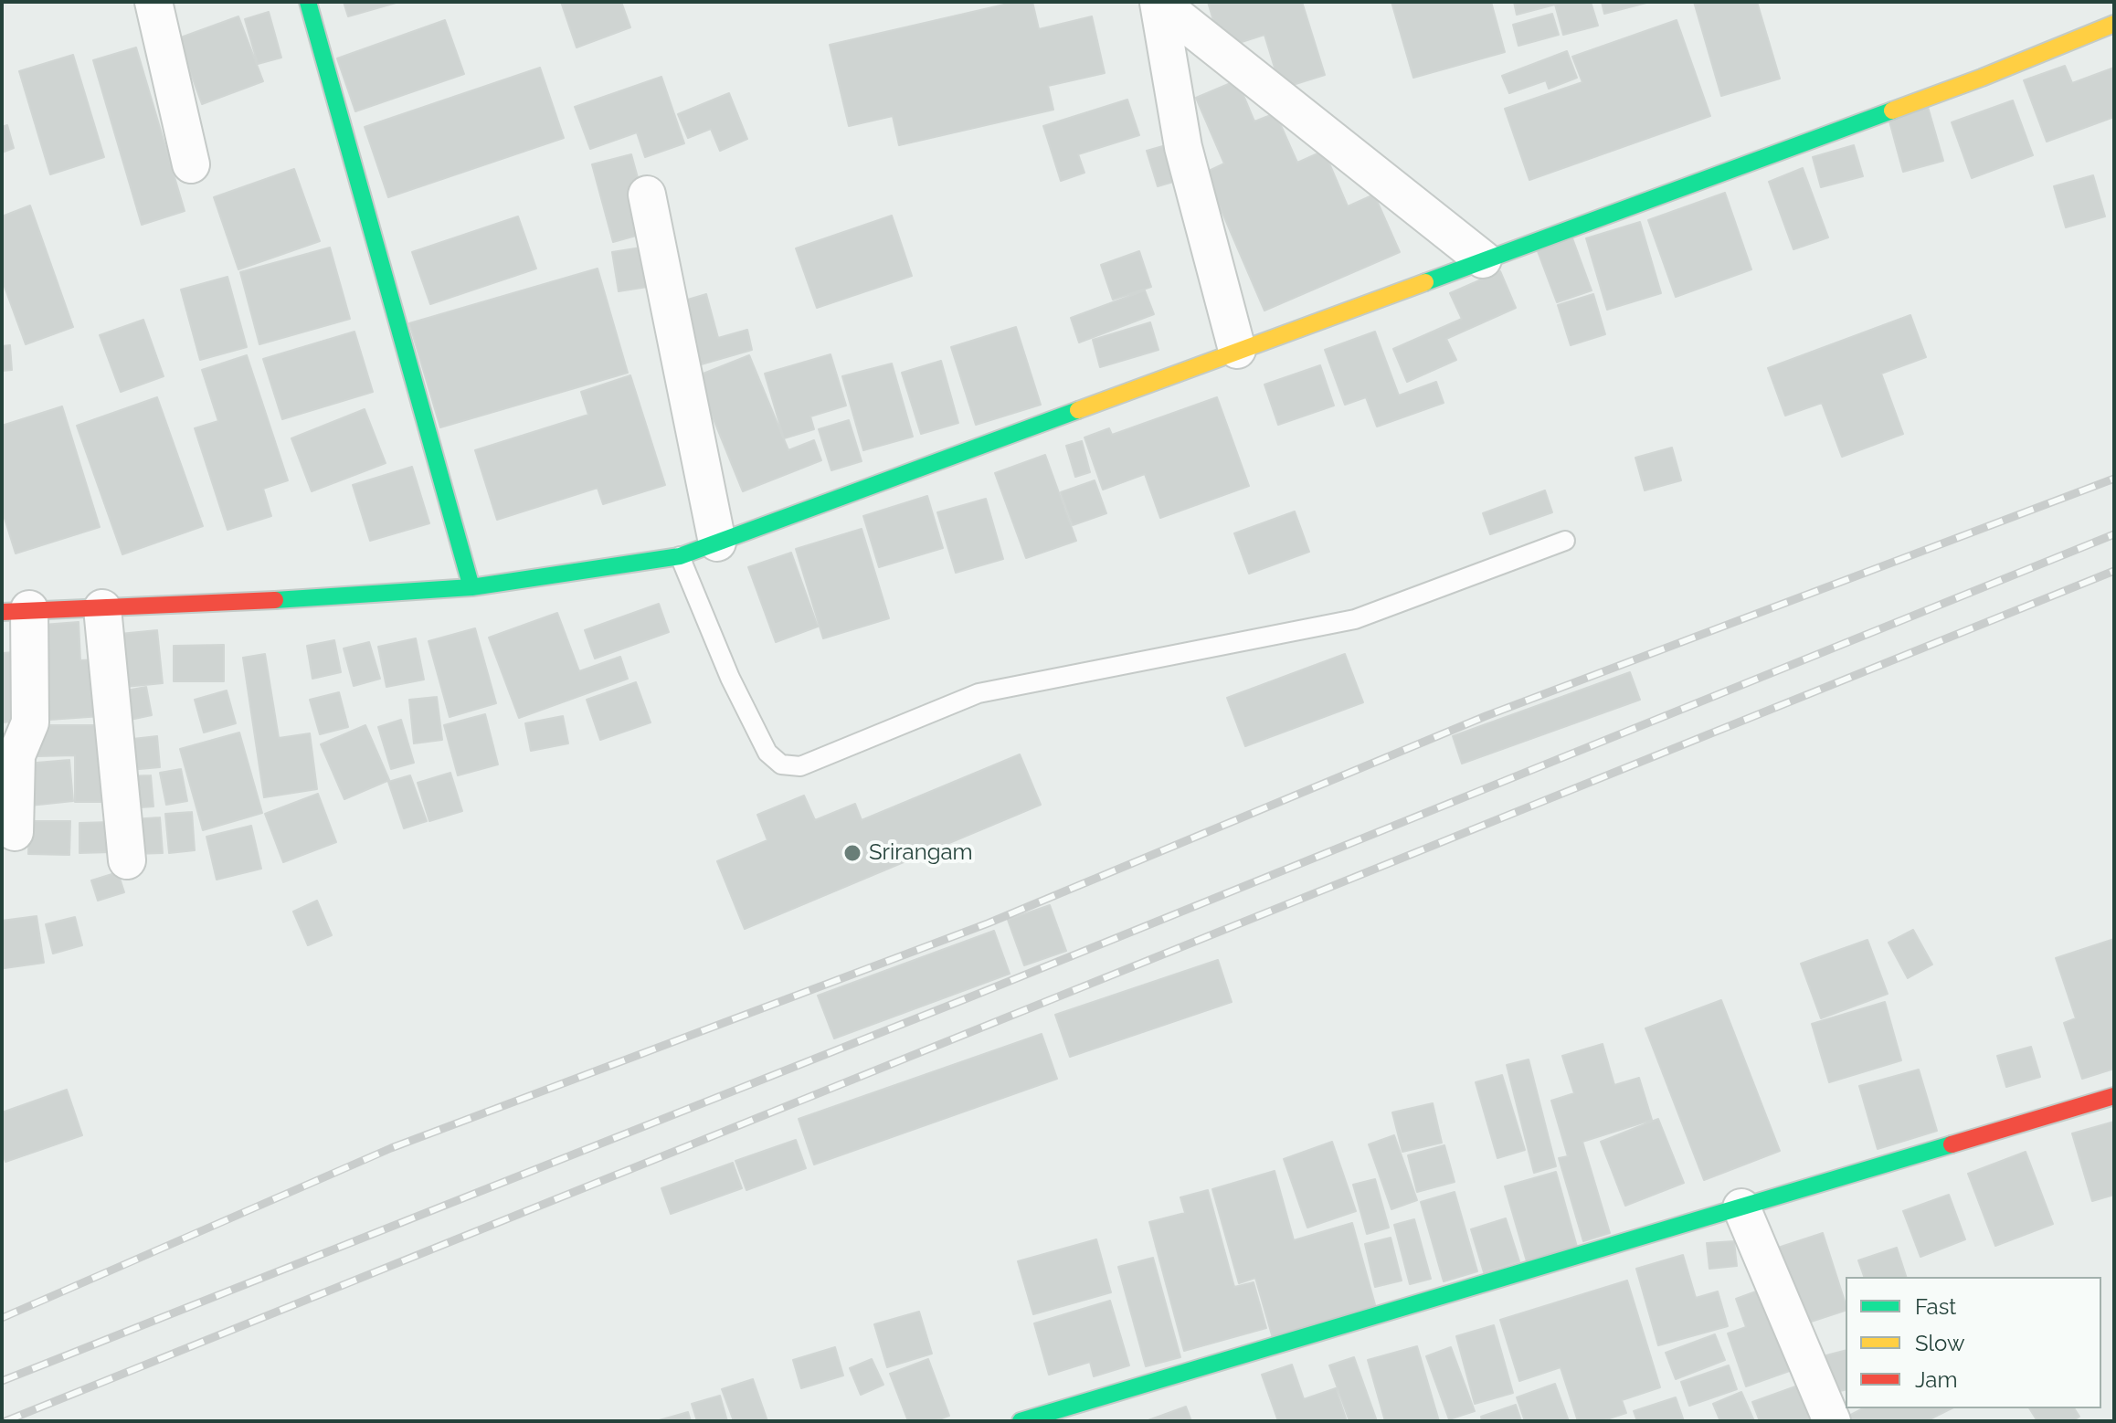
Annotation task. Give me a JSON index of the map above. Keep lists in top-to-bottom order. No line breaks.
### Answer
{"places":["Srirangam"],"legend":["Fast","Slow","Jam"]}
